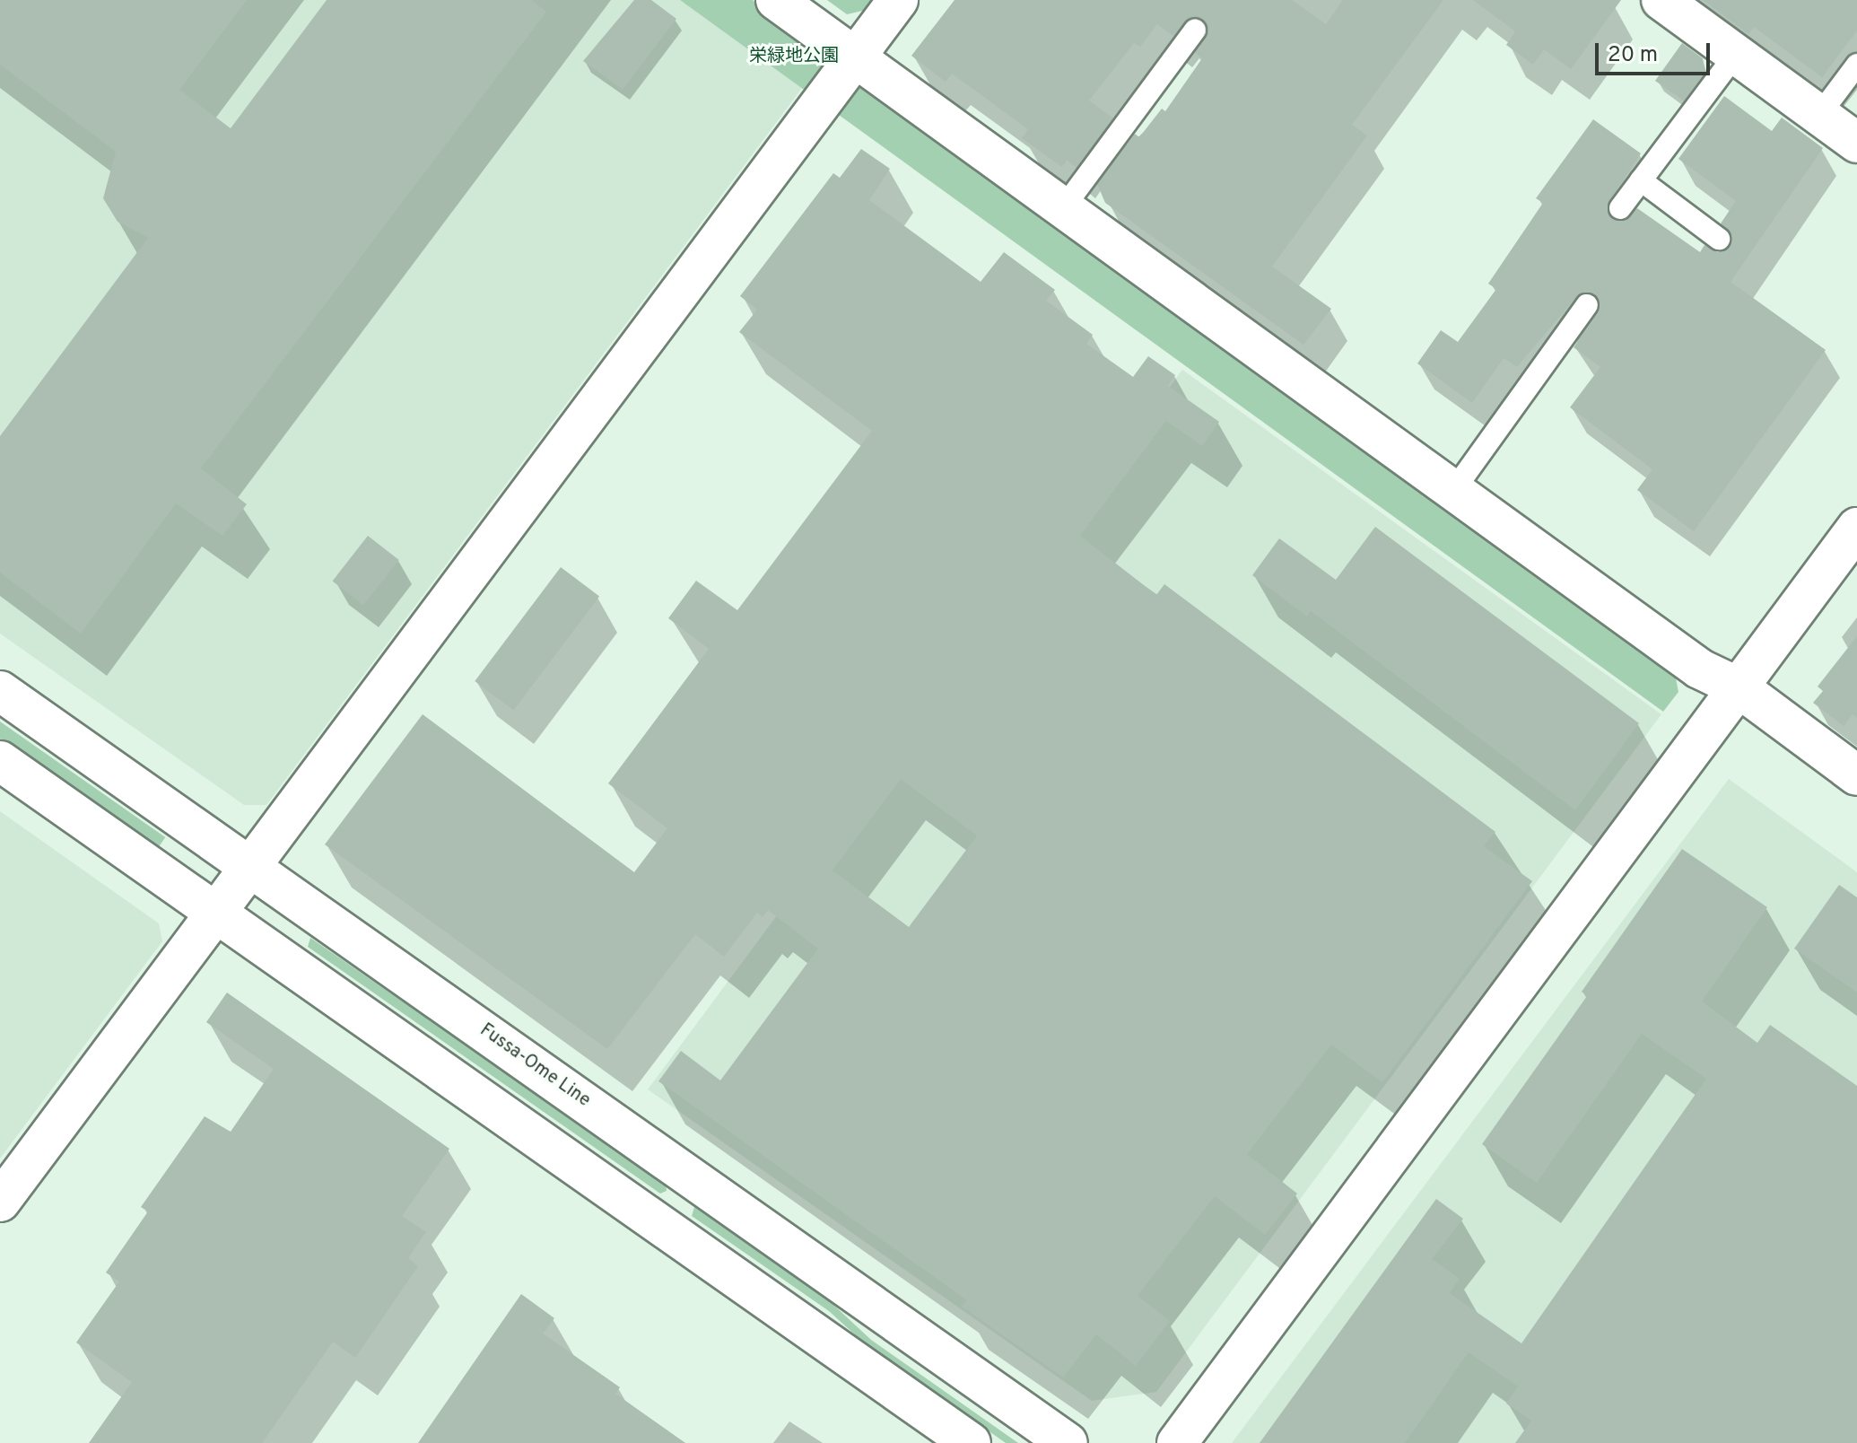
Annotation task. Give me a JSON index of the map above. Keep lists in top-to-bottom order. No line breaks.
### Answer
{"streets":{"street":["Fussa-Ome Line"]},"parks":["栄緑地公園"],"scale_bar":"20 m"}
